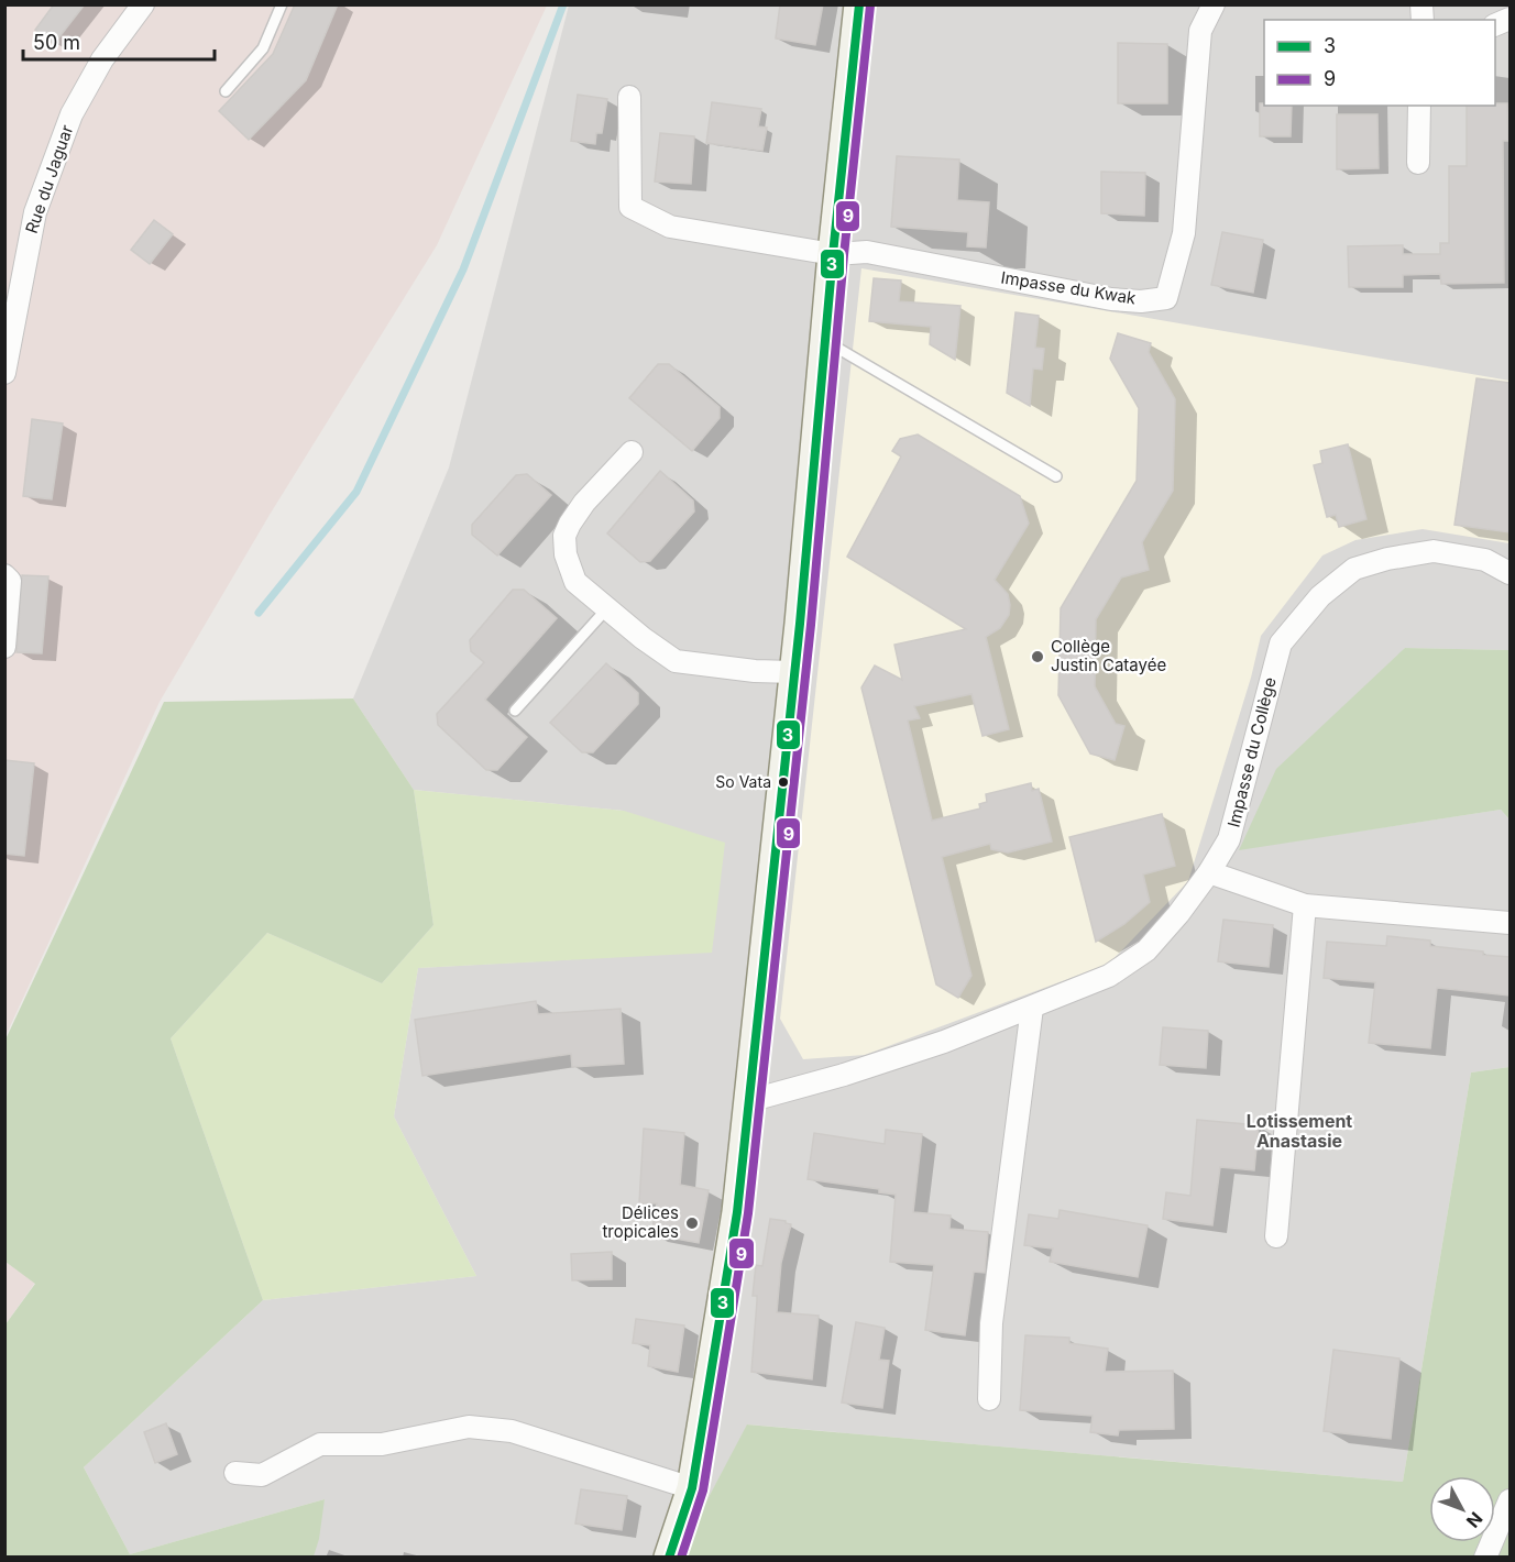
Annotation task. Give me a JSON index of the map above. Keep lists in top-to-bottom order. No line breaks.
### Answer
{"streets":{"street":["Rue du Jaguar","Impasse du Kwak","Impasse du Collège"]},"districts":["Lotissement Anastasie"],"places":["Collège Justin Catayée","So Vata","Délices tropicales"],"lines":["transit line 3","transit line 9"],"legend":["3","9"],"scale_bar":"50 m","north":"bottom right"}
